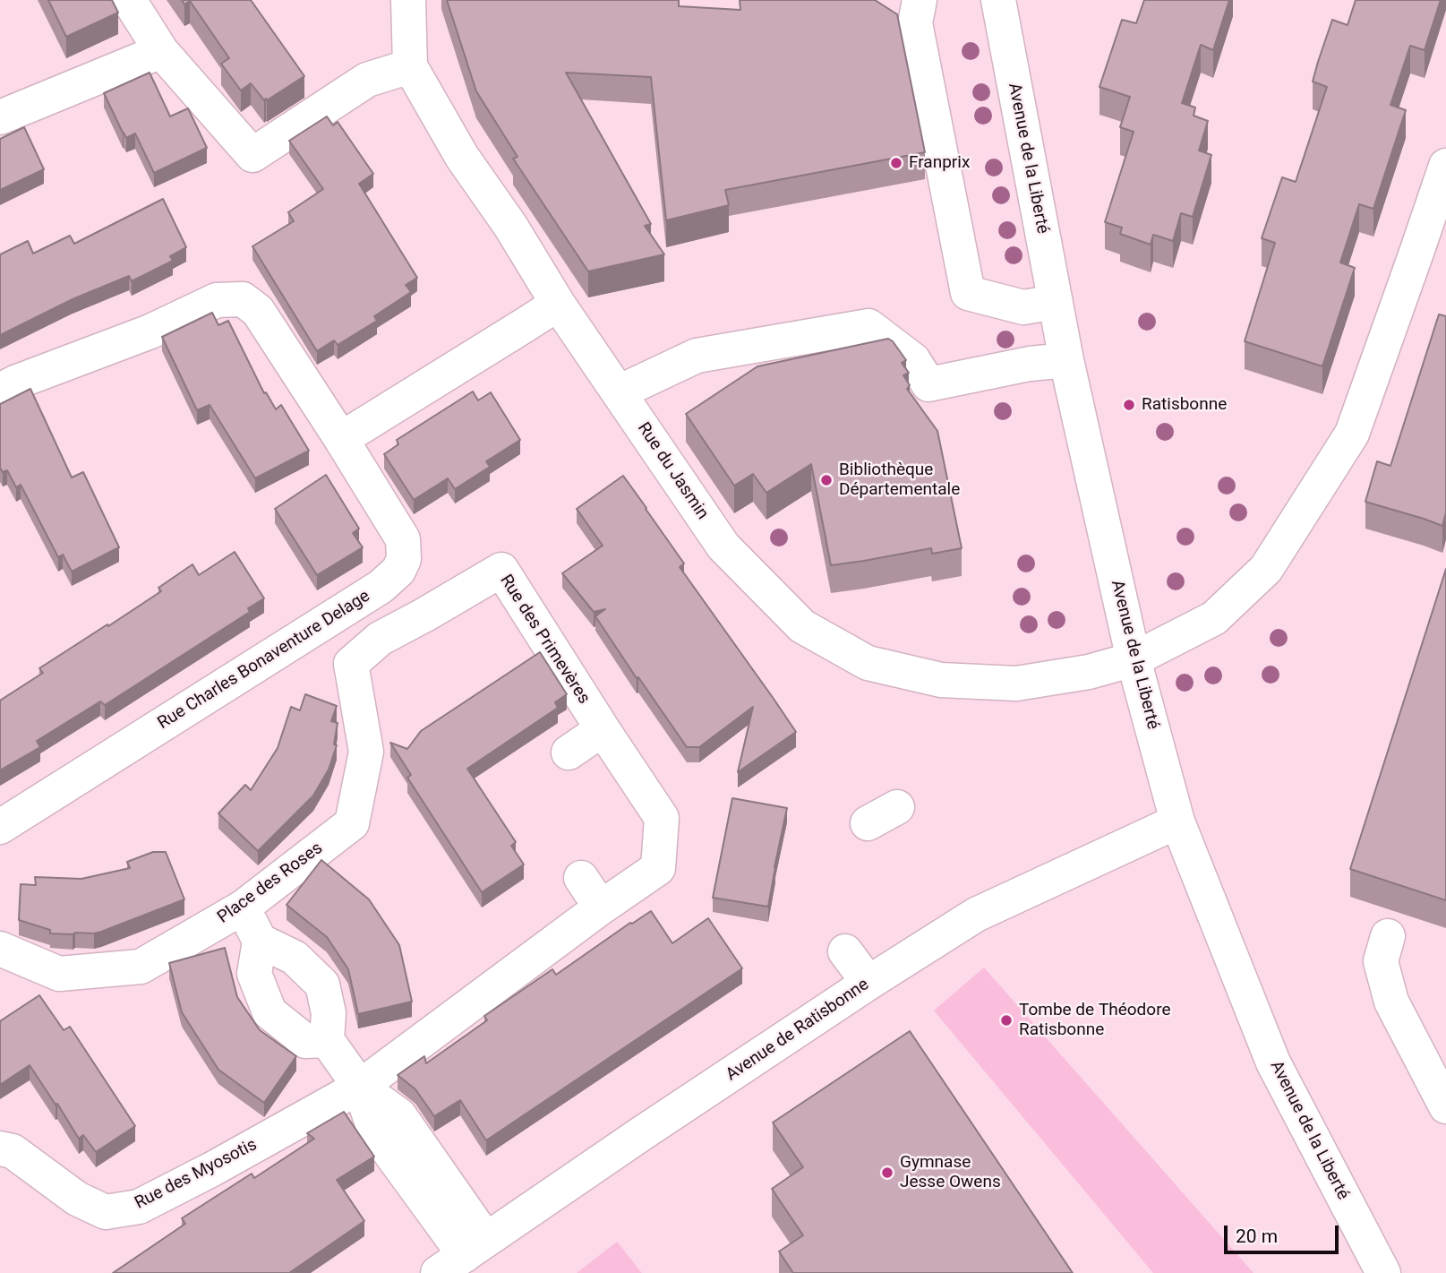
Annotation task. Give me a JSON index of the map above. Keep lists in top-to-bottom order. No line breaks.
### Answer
{"streets":{"street":["Avenue de la Liberté","Rue du Jasmin","Rue des Primevères","Rue Charles Bonaventure Delage","Place des Roses","Avenue de Ratisbonne","Rue des Myosotis"]},"crossings":[["Avenue de la Liberté","Rue du Jasmin"],["Avenue de la Liberté","Avenue de Ratisbonne"],["Rue des Primevères","Place des Roses"],["Rue des Primevères","Rue des Myosotis"]],"places":["Franprix","Ratisbonne","Bibliothèque Départementale","Tombe de Théodore Ratisbonne","Gymnase Jesse Owens"],"scale_bar":"20 m"}
